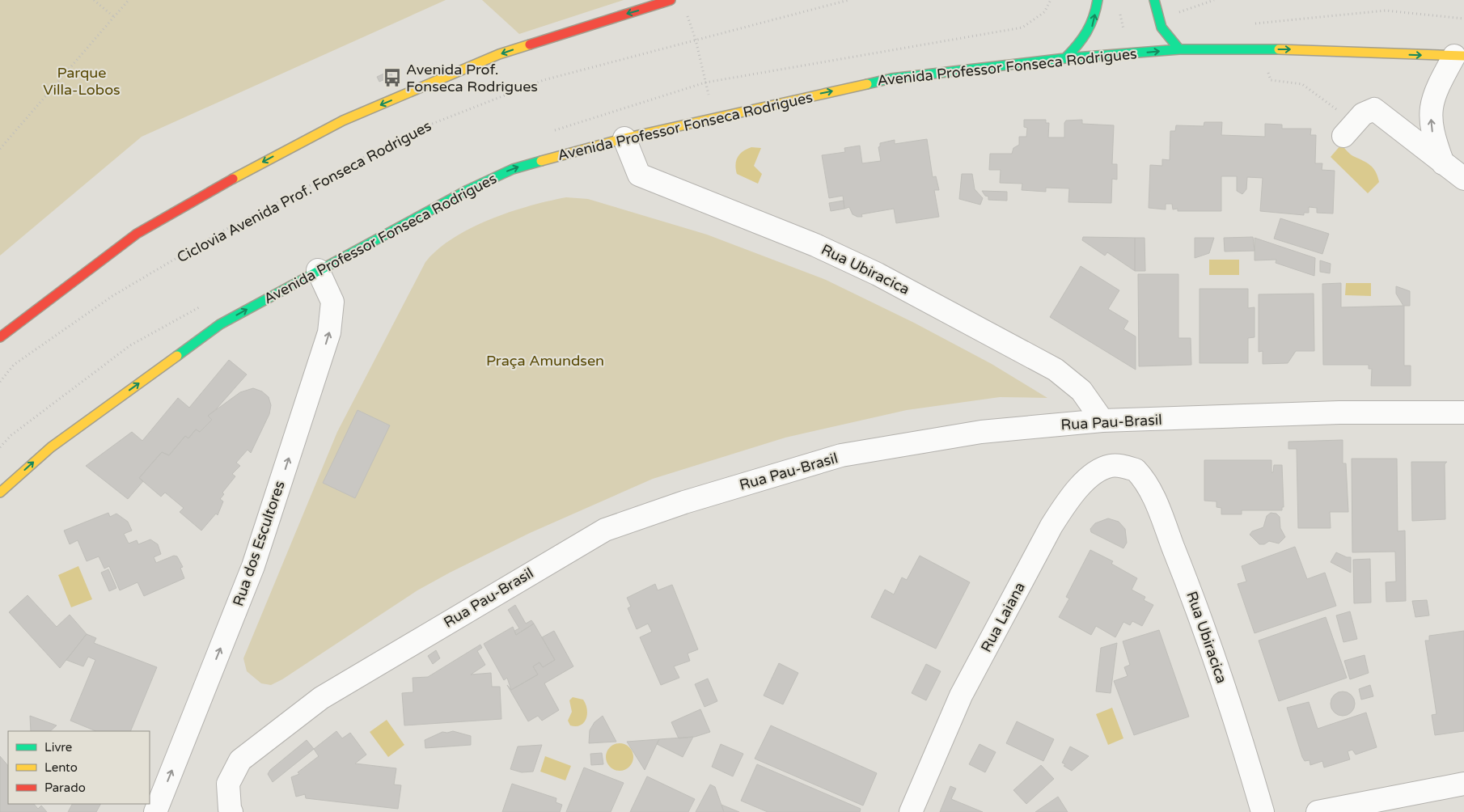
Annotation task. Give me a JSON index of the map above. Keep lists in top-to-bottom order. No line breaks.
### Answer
{"streets":{"highway":["Avenida Professor Fonseca Rodrigues"],"street":["Rua Ubiracica","Rua Pau-Brasil","Rua dos Escultores","Rua Laiana"],"path":["Ciclovia Avenida Prof. Fonseca Rodrigues"]},"crossings":[["Avenida Professor Fonseca Rodrigues","Rua Ubiracica"],["Avenida Professor Fonseca Rodrigues","Rua dos Escultores"],["Rua Ubiracica","Rua Pau-Brasil"],["Rua Ubiracica","Rua Laiana"]],"one_way":["Avenida Professor Fonseca Rodrigues","Rua dos Escultores"],"parks":["Parque Villa-Lobos","Praça Amundsen"],"places":{"bus stop":["Avenida Prof. Fonseca Rodrigues"]},"legend":["Livre","Lento","Parado"]}
